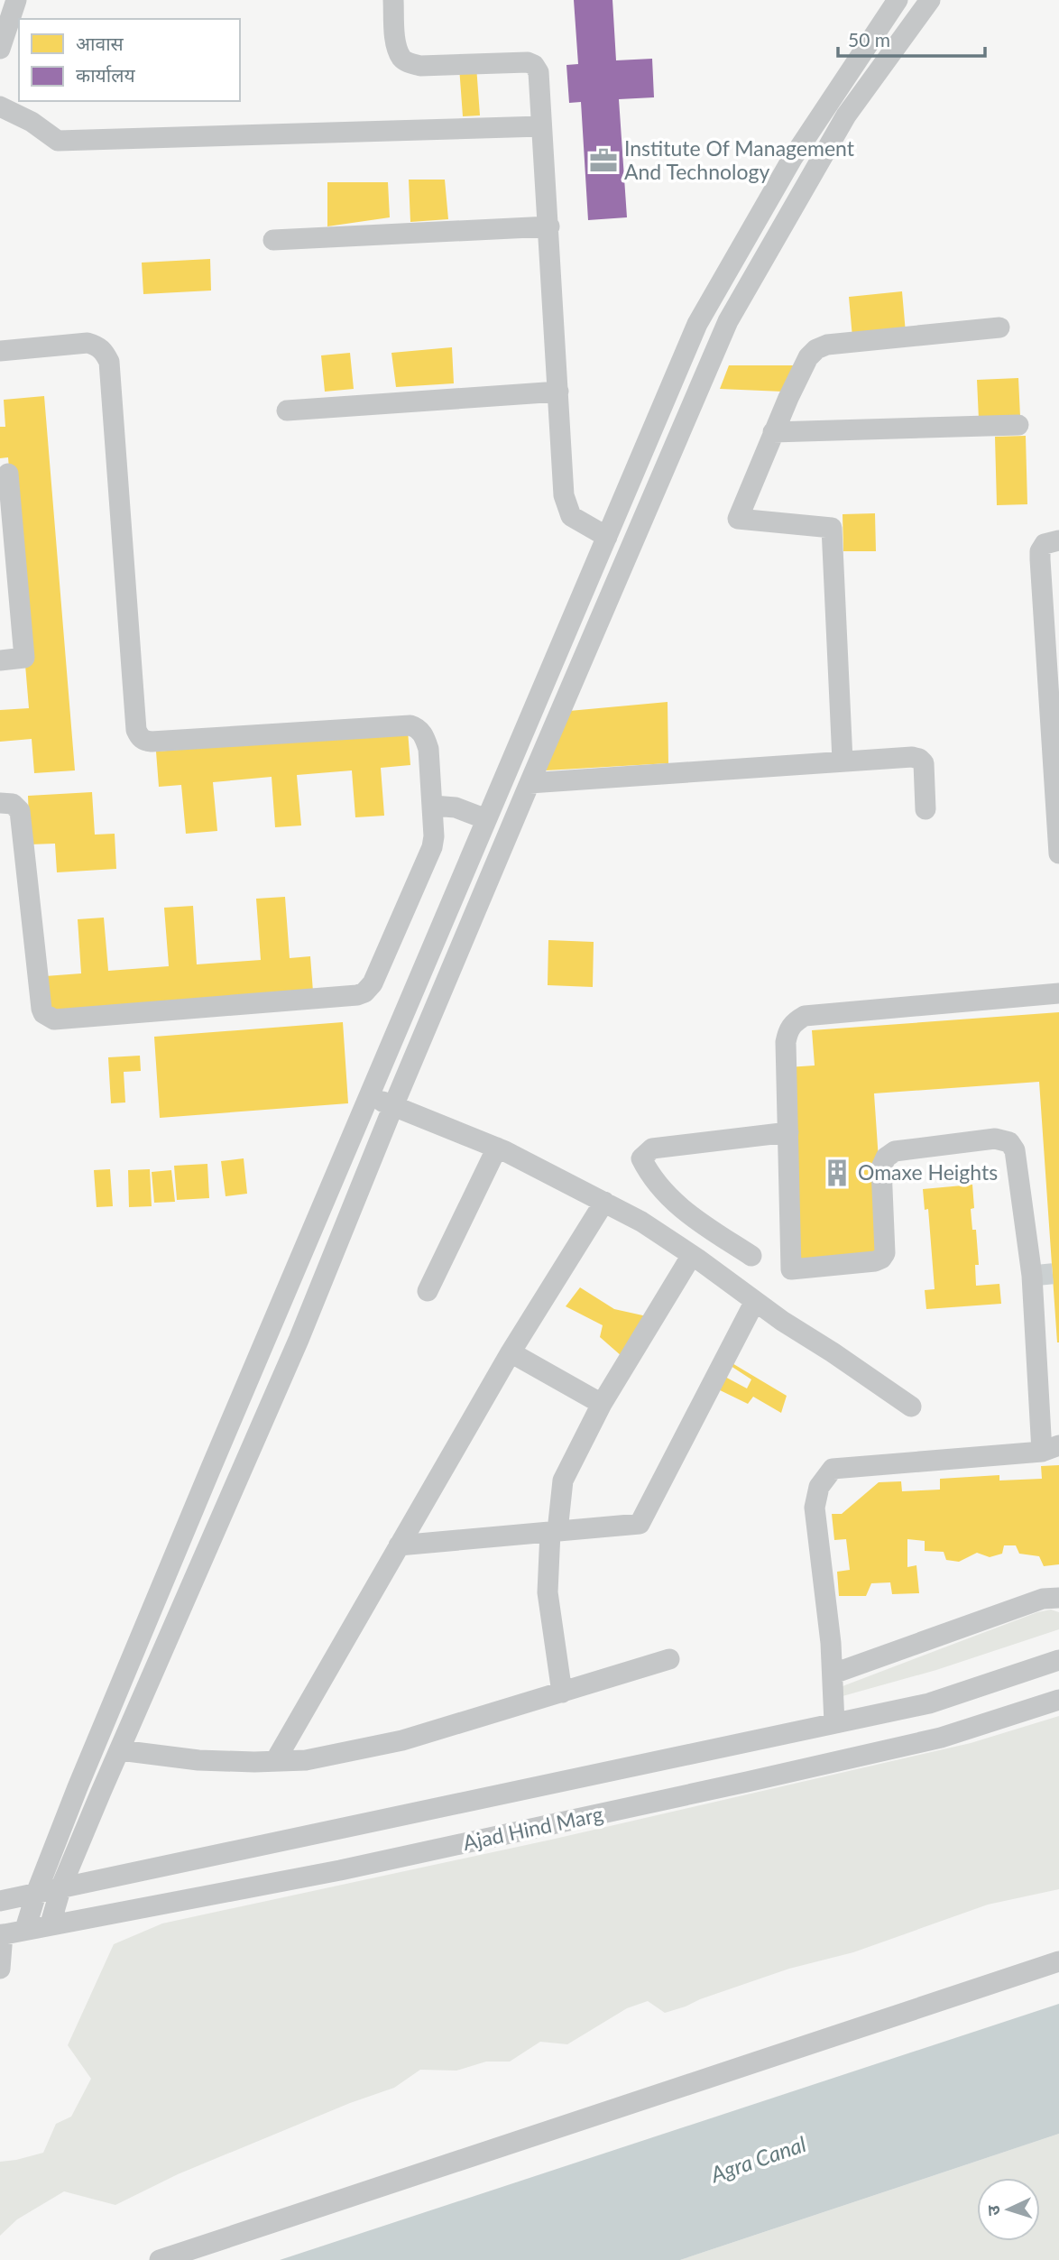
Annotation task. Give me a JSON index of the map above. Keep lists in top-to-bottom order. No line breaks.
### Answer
{"streets":{"street":["Ajad Hind Marg"]},"water":["Agra Canal"],"places":{"office":["Institute Of Management And Technology"],"building":["Omaxe Heights"]},"legend":["आवास","कार्यालय"],"scale_bar":"50 m","north":"left"}
